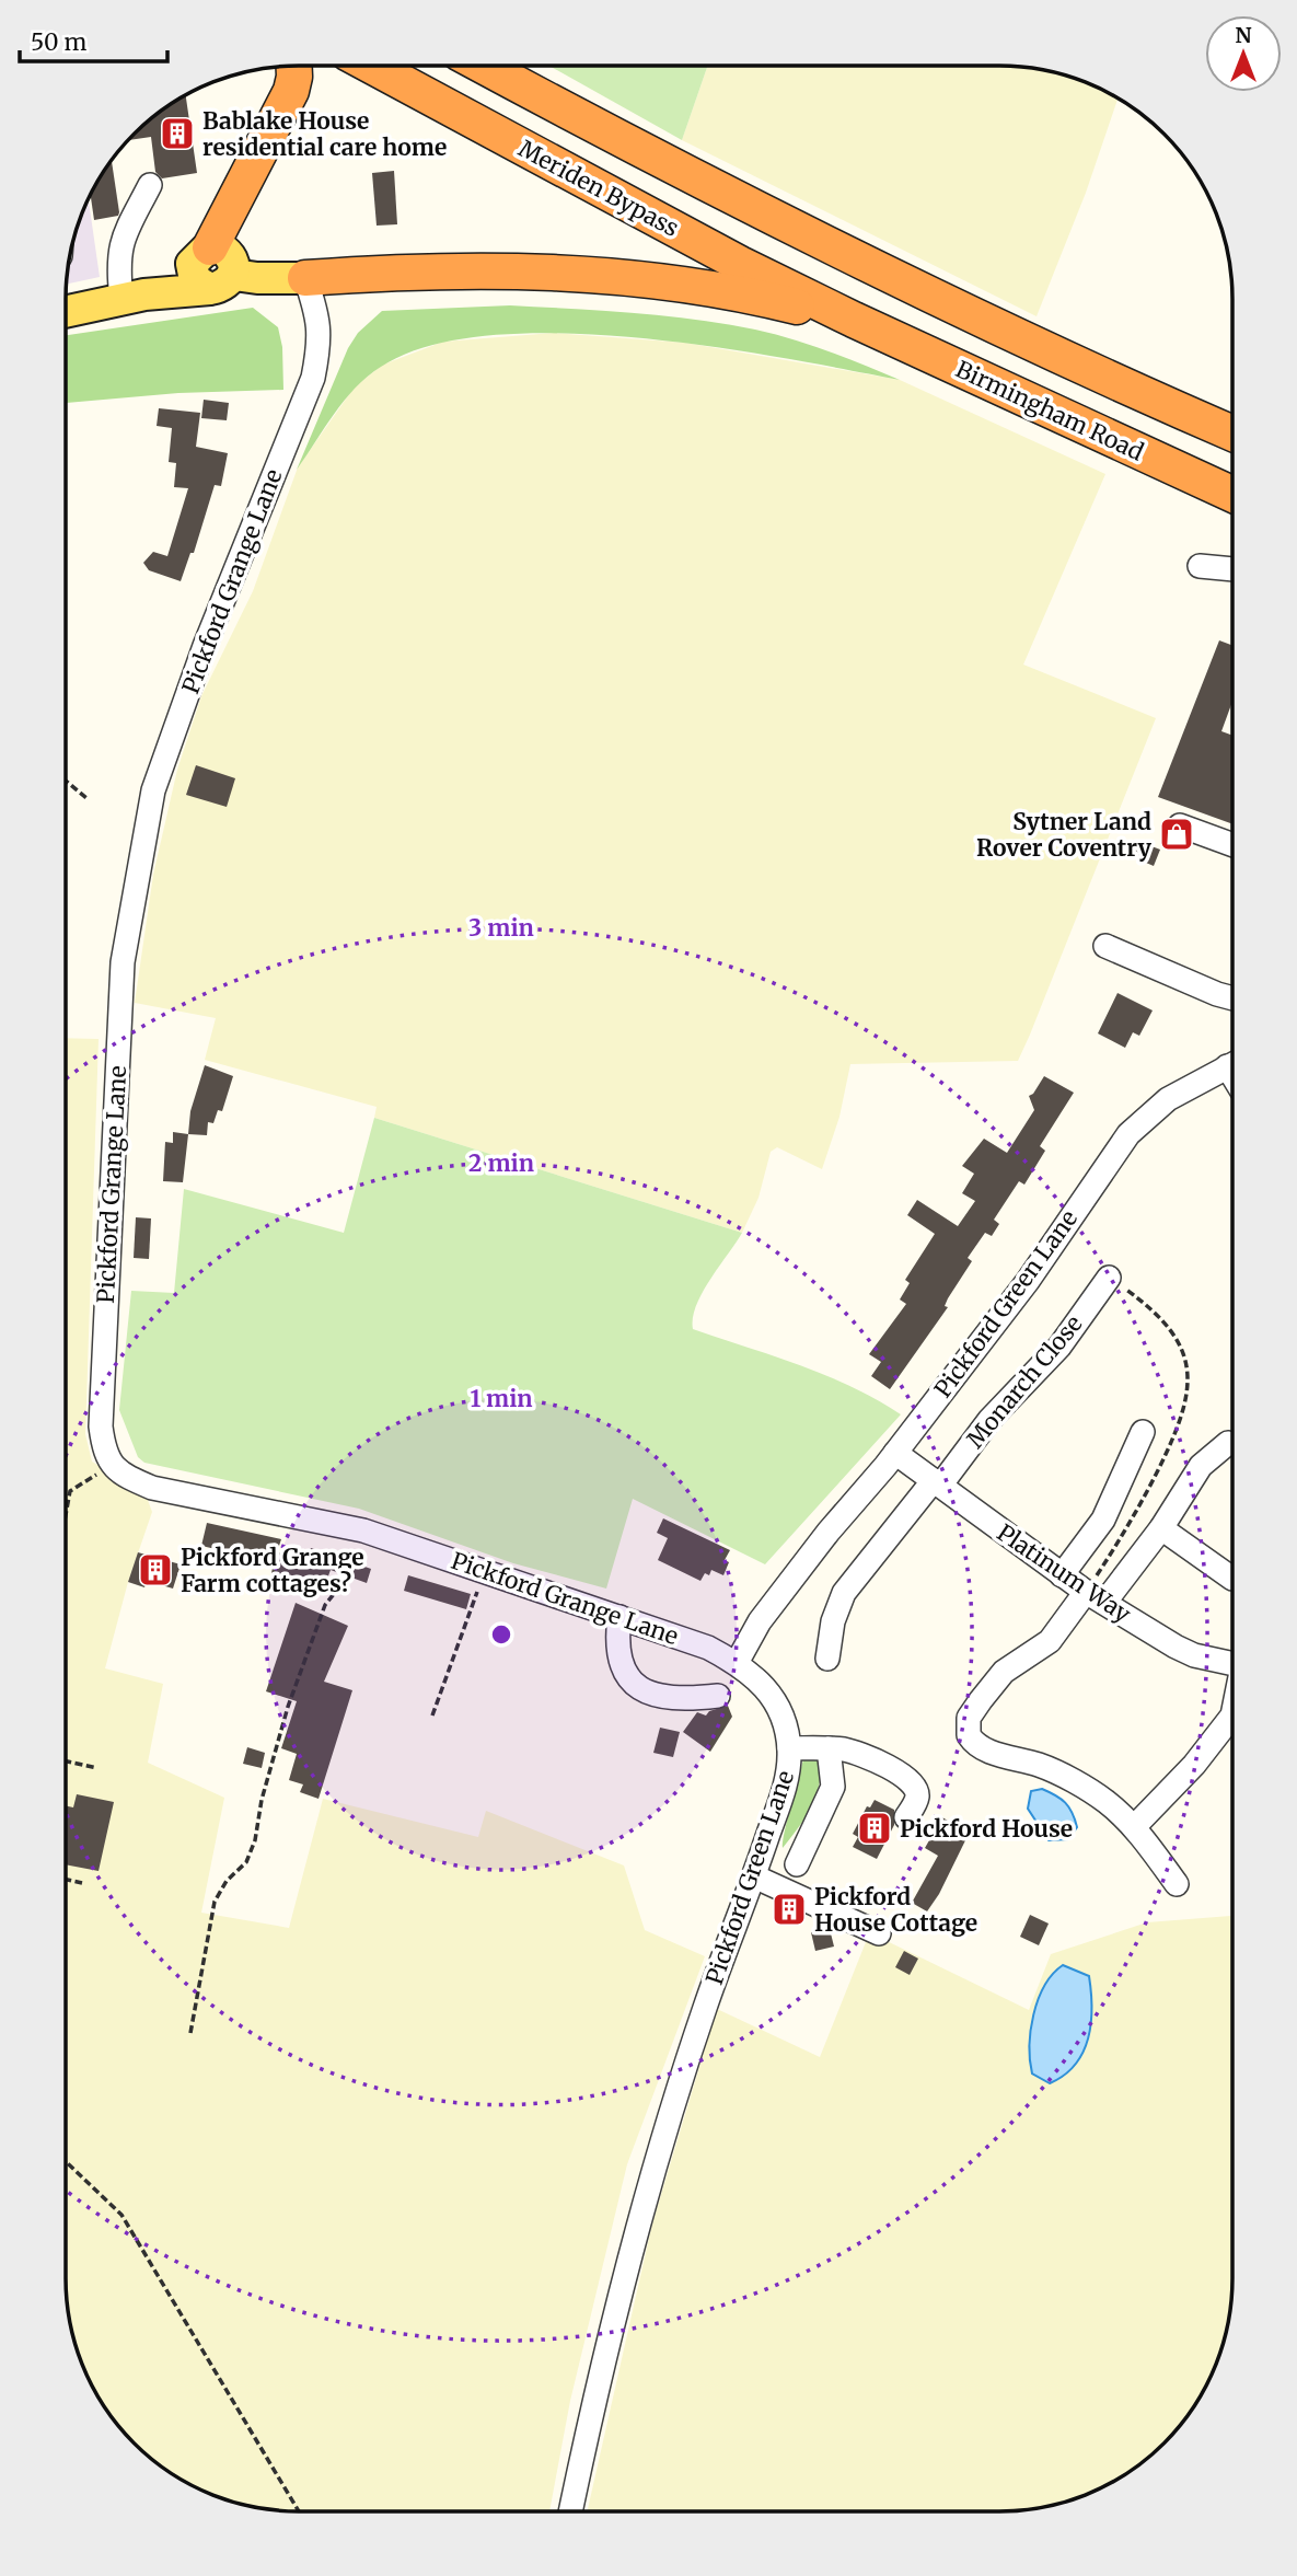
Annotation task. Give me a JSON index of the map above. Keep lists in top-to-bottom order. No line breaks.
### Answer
{"streets":{"highway":["Meriden Bypass","Birmingham Road"],"street":["Pickford Grange Lane","Pickford Green Lane","Monarch Close","Platinum Way"]},"crossings":[["Meriden Bypass","Birmingham Road"],["Pickford Grange Lane","Pickford Green Lane"],["Pickford Green Lane","Platinum Way"],["Monarch Close","Platinum Way"]],"places":{"building":["Bablake House residential care home","Pickford Grange Farm cottages?","Pickford House","Pickford House Cottage"],"shop":["Sytner Land Rover Coventry"]},"scale_bar":"50 m","north":"top","rings":["3 min","2 min","1 min"]}
